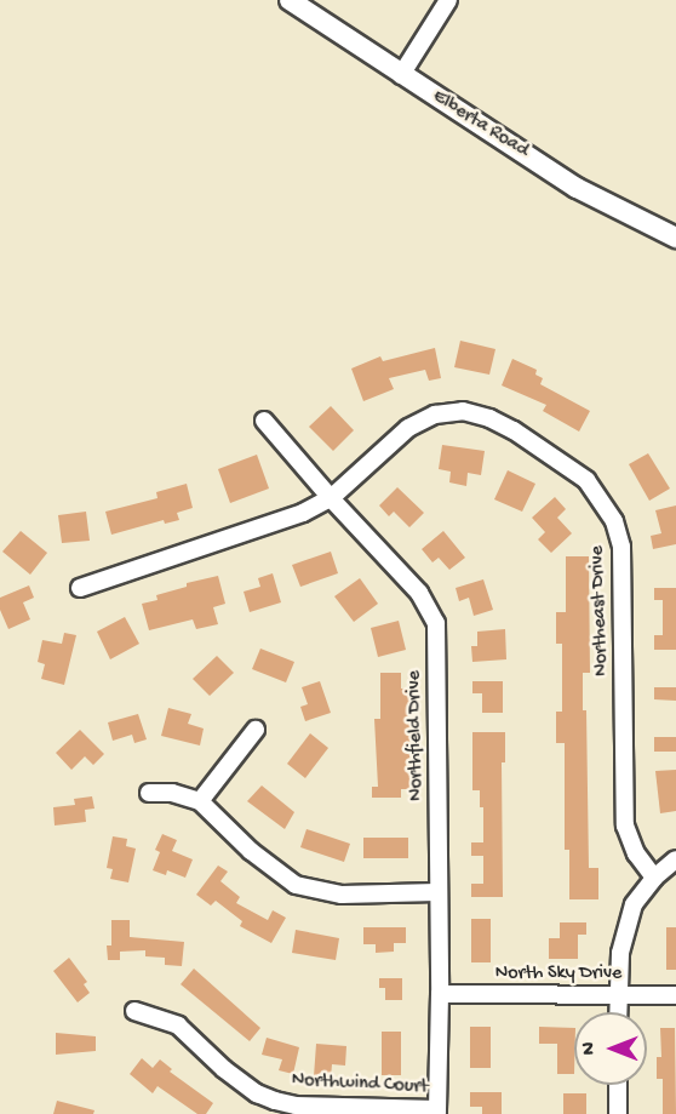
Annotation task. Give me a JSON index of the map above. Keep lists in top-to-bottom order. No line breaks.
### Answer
{"streets":{"street":["Elberta Road","Northeast Drive","Northfield Drive","North Sky Drive","Northwind Court"]},"crossings":[["Northeast Drive","Northfield Drive"],["Northfield Drive","North Sky Drive"],["Northfield Drive","Northwind Court"]],"north":"left"}
